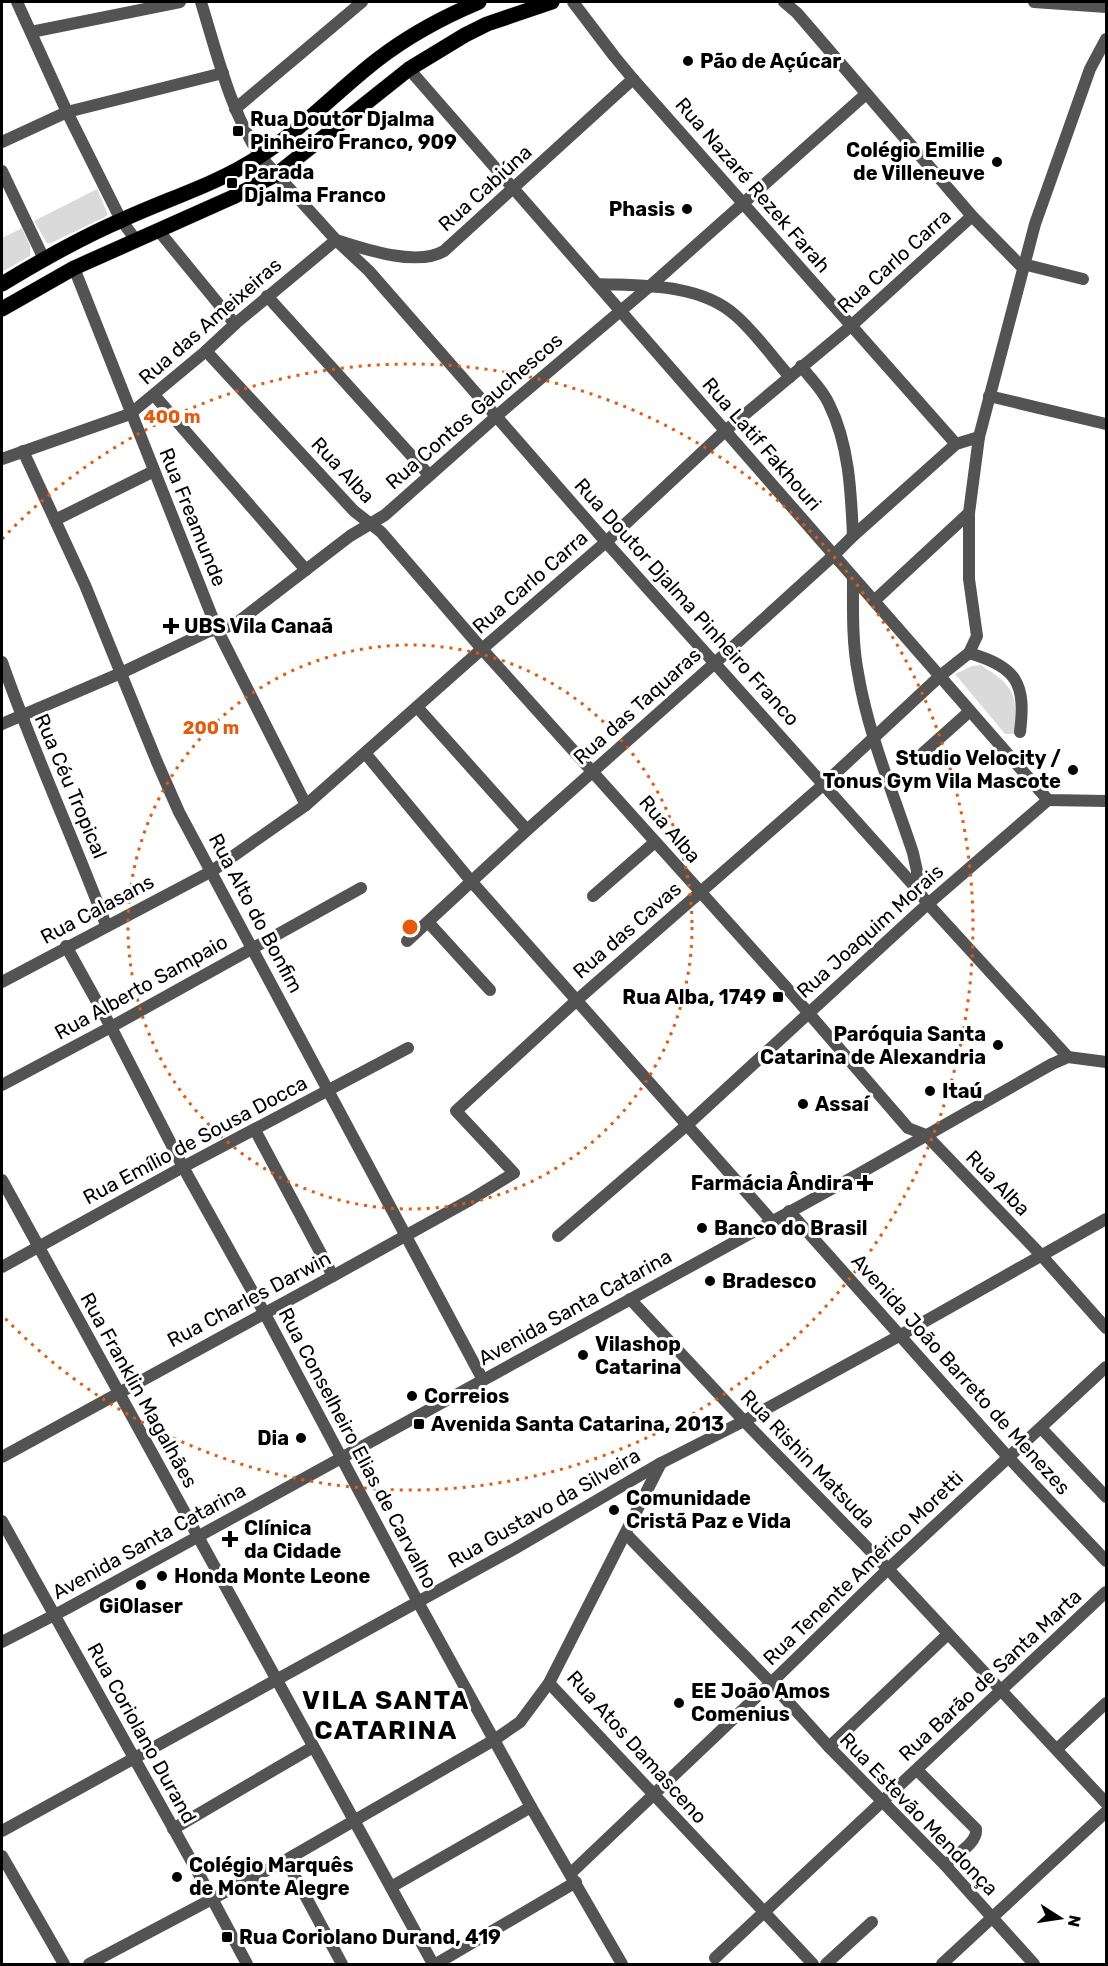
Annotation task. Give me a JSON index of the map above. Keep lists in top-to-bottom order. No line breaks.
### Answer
{"streets":{"street":["Rua Nazaré Rezek Farah","Rua Cabiúna","Rua Carlo Carra","Rua das Ameixeiras","Rua Contos Gauchescos","Rua Latif Fakhouri","Rua Alba","Rua Freamunde","Rua Doutor Djalma Pinheiro Franco","Rua das Taquaras","Rua Céu Tropical","Rua Calasans","Rua Alto do Bonfim","Rua das Cavas","Rua Joaquim Morais","Rua Alberto Sampaio","Rua Emílio de Sousa Docca","Rua Charles Darwin","Avenida Santa Catarina","Avenida João Barreto de Menezes","Rua Franklin Magalhães","Rua Conselheiro Elias de Carvalho","Rua Rishin Matsuda","Rua Gustavo da Silveira","Rua Tenente Américo Moretti","Rua Barão de Santa Marta","Rua Coriolano Durand","Rua Atos Damasceno","Rua Estevão Mendonça"]},"crossings":[["Rua Nazaré Rezek Farah","Rua Cabiúna"],["Rua Nazaré Rezek Farah","Rua Carlo Carra"],["Rua Nazaré Rezek Farah","Rua Contos Gauchescos"],["Rua Nazaré Rezek Farah","Rua das Taquaras"],["Rua Cabiúna","Rua das Ameixeiras"],["Rua Cabiúna","Rua Latif Fakhouri"],["Rua Cabiúna","Rua Doutor Djalma Pinheiro Franco"],["Rua Carlo Carra","Rua Latif Fakhouri"],["Rua Carlo Carra","Rua Alba"],["Rua Carlo Carra","Rua Freamunde"],["Rua Carlo Carra","Rua Doutor Djalma Pinheiro Franco"],["Rua Carlo Carra","Rua Calasans"],["Rua Carlo Carra","Rua Alto do Bonfim"],["Rua das Ameixeiras","Rua Alba"],["Rua das Ameixeiras","Rua Freamunde"],["Rua das Ameixeiras","Rua Doutor Djalma Pinheiro Franco"],["Rua das Ameixeiras","Rua Alto do Bonfim"],["Rua Contos Gauchescos","Rua Latif Fakhouri"],["Rua Contos Gauchescos","Rua Alba"],["Rua Contos Gauchescos","Rua Freamunde"],["Rua Contos Gauchescos","Rua Doutor Djalma Pinheiro Franco"],["Rua Contos Gauchescos","Rua Céu Tropical"],["Rua Contos Gauchescos","Rua Alto do Bonfim"],["Rua Latif Fakhouri","Rua das Taquaras"],["Rua Latif Fakhouri","Rua das Cavas"],["Rua Latif Fakhouri","Rua Joaquim Morais"],["Rua Alba","Rua das Taquaras"],["Rua Alba","Rua das Cavas"],["Rua Alba","Rua Joaquim Morais"],["Rua Alba","Avenida Santa Catarina"],["Rua Alba","Rua Gustavo da Silveira"],["Rua Doutor Djalma Pinheiro Franco","Rua das Taquaras"],["Rua Doutor Djalma Pinheiro Franco","Rua das Cavas"],["Rua Doutor Djalma Pinheiro Franco","Rua Joaquim Morais"],["Rua Doutor Djalma Pinheiro Franco","Avenida Santa Catarina"],["Rua Céu Tropical","Rua Calasans"],["Rua Calasans","Rua Alto do Bonfim"],["Rua Calasans","Rua Conselheiro Elias de Carvalho"],["Rua Alto do Bonfim","Rua Alberto Sampaio"],["Rua Alto do Bonfim","Rua Emílio de Sousa Docca"],["Rua Alto do Bonfim","Rua Charles Darwin"],["Rua Alto do Bonfim","Avenida Santa Catarina"],["Rua das Cavas","Rua Charles Darwin"],["Rua Alberto Sampaio","Rua Conselheiro Elias de Carvalho"],["Rua Emílio de Sousa Docca","Rua Franklin Magalhães"],["Rua Emílio de Sousa Docca","Rua Conselheiro Elias de Carvalho"],["Rua Charles Darwin","Rua Franklin Magalhães"],["Rua Charles Darwin","Rua Conselheiro Elias de Carvalho"],["Avenida Santa Catarina","Avenida João Barreto de Menezes"],["Avenida Santa Catarina","Rua Franklin Magalhães"],["Avenida Santa Catarina","Rua Conselheiro Elias de Carvalho"],["Avenida Santa Catarina","Rua Rishin Matsuda"],["Avenida Santa Catarina","Rua Coriolano Durand"],["Avenida João Barreto de Menezes","Rua Gustavo da Silveira"],["Avenida João Barreto de Menezes","Rua Tenente Américo Moretti"],["Rua Franklin Magalhães","Rua Gustavo da Silveira"],["Rua Franklin Magalhães","Rua Tenente Américo Moretti"],["Rua Conselheiro Elias de Carvalho","Rua Gustavo da Silveira"],["Rua Conselheiro Elias de Carvalho","Rua Tenente Américo Moretti"],["Rua Rishin Matsuda","Rua Gustavo da Silveira"],["Rua Rishin Matsuda","Rua Tenente Américo Moretti"],["Rua Rishin Matsuda","Rua Barão de Santa Marta"],["Rua Gustavo da Silveira","Rua Coriolano Durand"],["Rua Gustavo da Silveira","Rua Atos Damasceno"],["Rua Tenente Américo Moretti","Rua Atos Damasceno"],["Rua Tenente Américo Moretti","Rua Estevão Mendonça"],["Rua Barão de Santa Marta","Rua Atos Damasceno"],["Rua Barão de Santa Marta","Rua Estevão Mendonça"],["Rua Atos Damasceno","Rua Estevão Mendonça"]],"districts":["VILA SANTA CATARINA"],"places":{"other":["Pão de Açúcar","Colégio Emilie de Villeneuve","Phasis","Studio Velocity / Tonus Gym Vila Mascote","Paróquia Santa Catarina de Alexandria","Itaú","Assaí","Banco do Brasil","Bradesco","Vilashop Catarina","Correios","Dia","Comunidade Cristã Paz e Vida","Honda Monte Leone","GiOlaser","EE João Amos Comenius","Colégio Marquês de Monte Alegre"],"transit":["Rua Doutor Djalma Pinheiro Franco, 909","Parada Djalma Franco","Rua Alba, 1749","Avenida Santa Catarina, 2013","Rua Coriolano Durand, 419"],"health":["UBS Vila Canaã","Farmácia Ândira","Clínica da Cidade"]},"north":"right","rings":["400 m","200 m"]}
